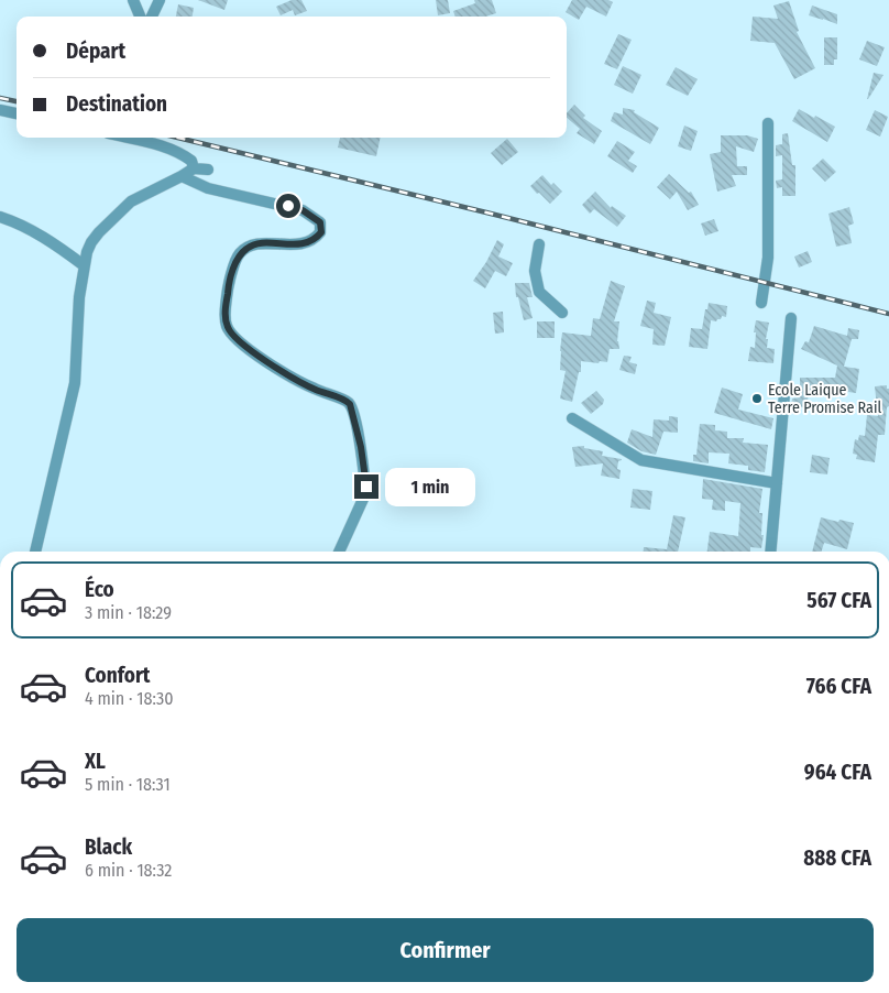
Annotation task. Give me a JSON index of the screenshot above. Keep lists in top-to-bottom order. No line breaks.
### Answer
{"places":["Ecole Laique Terre Promise Rail"],"page":{"banner":["Départ","Destination"],"bubble":"1 min","list":[{"name":"Éco","note":"3 min · 18:29","value":"567 CFA"},{"name":"Confort","note":"4 min · 18:30","value":"766 CFA"},{"name":"XL","note":"5 min · 18:31","value":"964 CFA"},{"name":"Black","note":"6 min · 18:32","value":"888 CFA"}],"buttons":"Confirmer"}}
